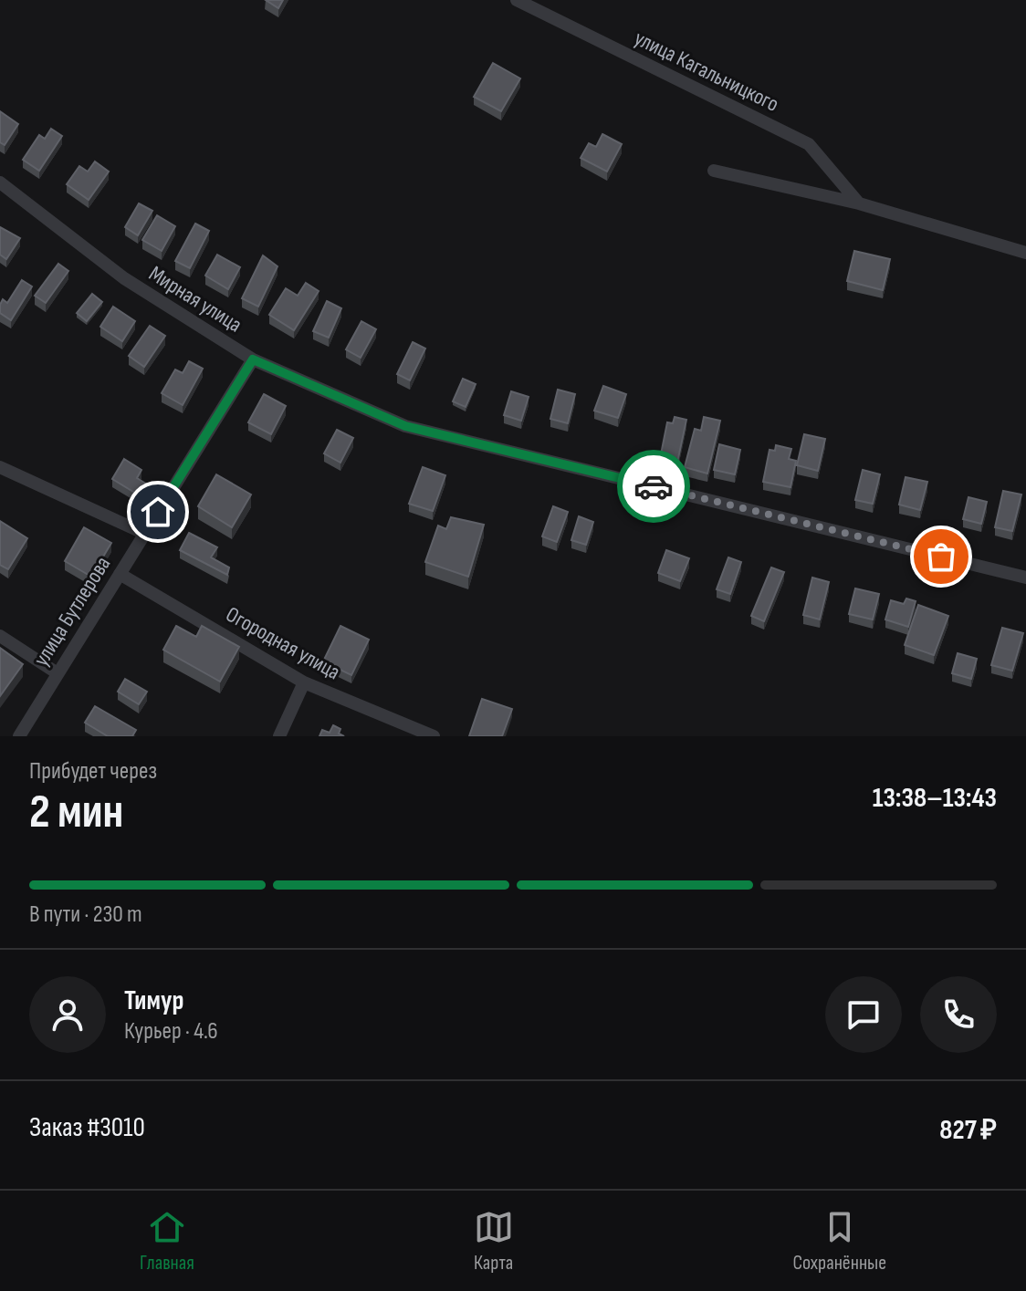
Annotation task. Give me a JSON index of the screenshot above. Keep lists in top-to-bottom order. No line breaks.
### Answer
{"streets":{"street":["улица Кагальницкого","Мирная улица","улица Бутлерова","Огородная улица"]},"crossings":[["Мирная улица","улица Бутлерова"],["улица Бутлерова","Огородная улица"]],"page":{"heading":["2 мин","Прибудет через","13:38–13:43"],"panel":["Тимур","Курьер · 4.6","Заказ #3010","827 ₽"],"bar":"В пути · 230 m","tabs":["Главная","Карта","Сохранённые"]}}
